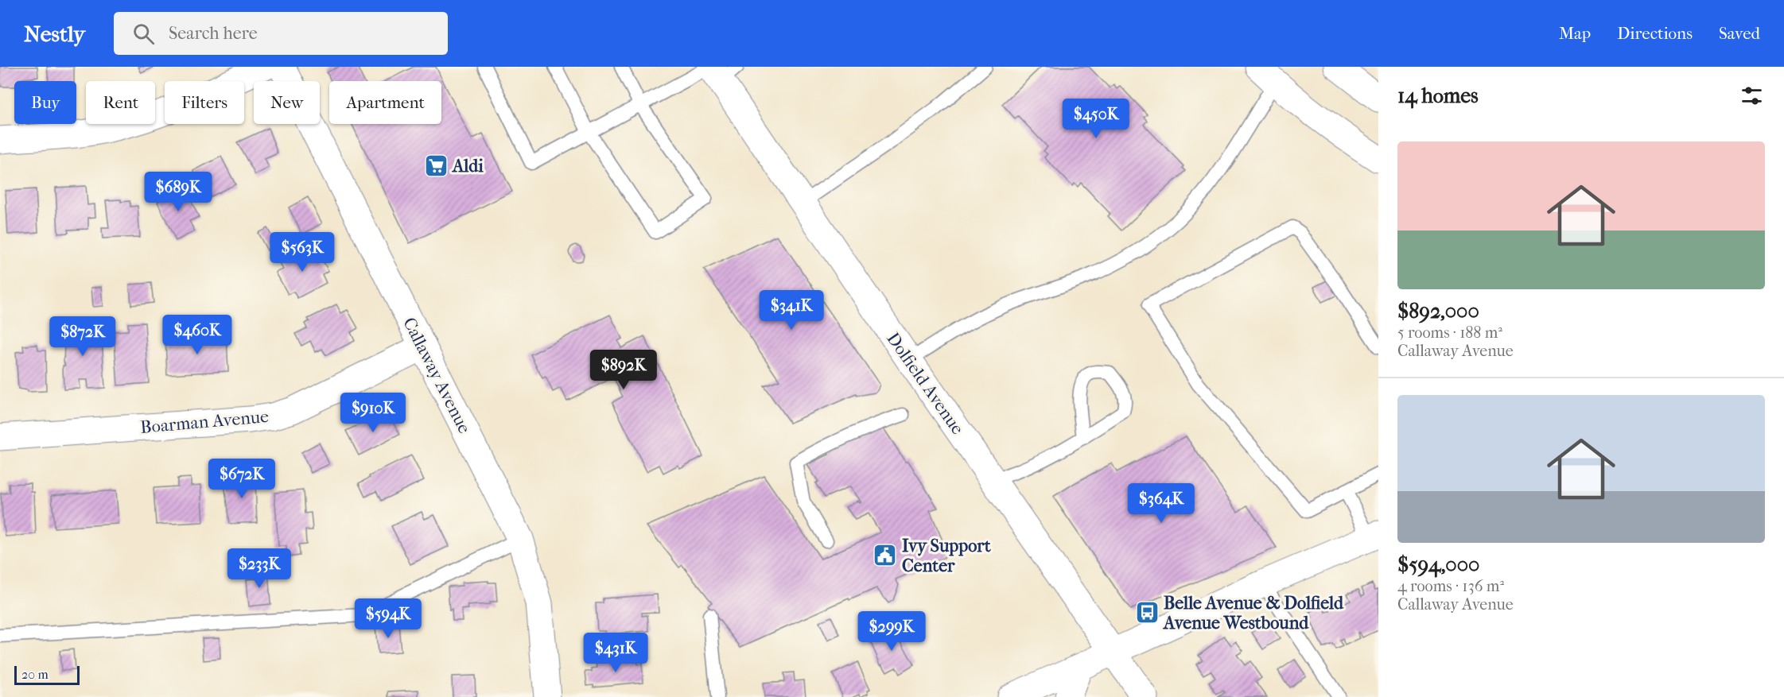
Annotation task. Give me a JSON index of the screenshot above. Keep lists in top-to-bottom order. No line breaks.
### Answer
{"streets":{"street":["Callaway Avenue","Dolfield Avenue","Boarman Avenue"]},"crossings":[["Callaway Avenue","Boarman Avenue"]],"places":{"supermarket":["Aldi"],"public building":["Ivy Support Center"],"bus stop":["Belle Avenue & Dolfield Avenue Westbound"]},"scale_bar":"20 m","page":{"header":"Nestly","search":"Search here","nav":["Map","Directions","Saved"],"heading":"14 homes","chip":["Buy","Rent","Filters","New","Apartment"],"price":["$450K","$689K","$563K","$341K","$460K","$872K","$892K","$910K","$672K","$364K","$233K","$594K","$299K","$431K"],"list":[{"name":"$892,000","note":"5 rooms · 188 m² · Callaway Avenue"},{"name":"$594,000","note":"4 rooms · 136 m² · Callaway Avenue"}],"scale":"20 m"}}
